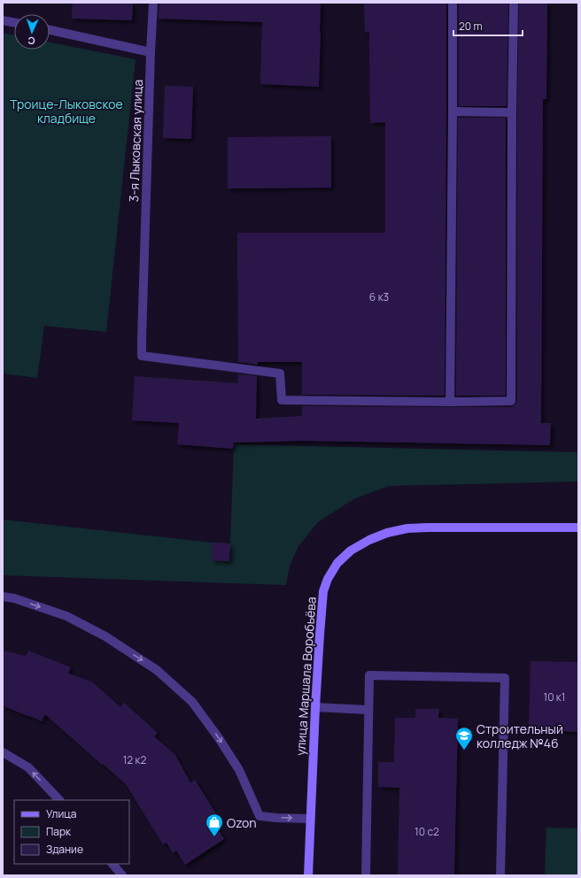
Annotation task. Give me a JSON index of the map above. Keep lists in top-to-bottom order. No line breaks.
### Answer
{"streets":{"main road":["улица Маршала Воробьёва"],"street":["3-я Лыковская улица"]},"parks":["Троице-Лыковское кладбище"],"places":{"school or university":["Строительный колледж №46"],"shop":["Ozon"]},"house_numbers":["6 к3","10 к1","12 к2","10 с2"],"legend":["Улица","Парк","Здание"],"scale_bar":"20 m","north":"bottom"}
